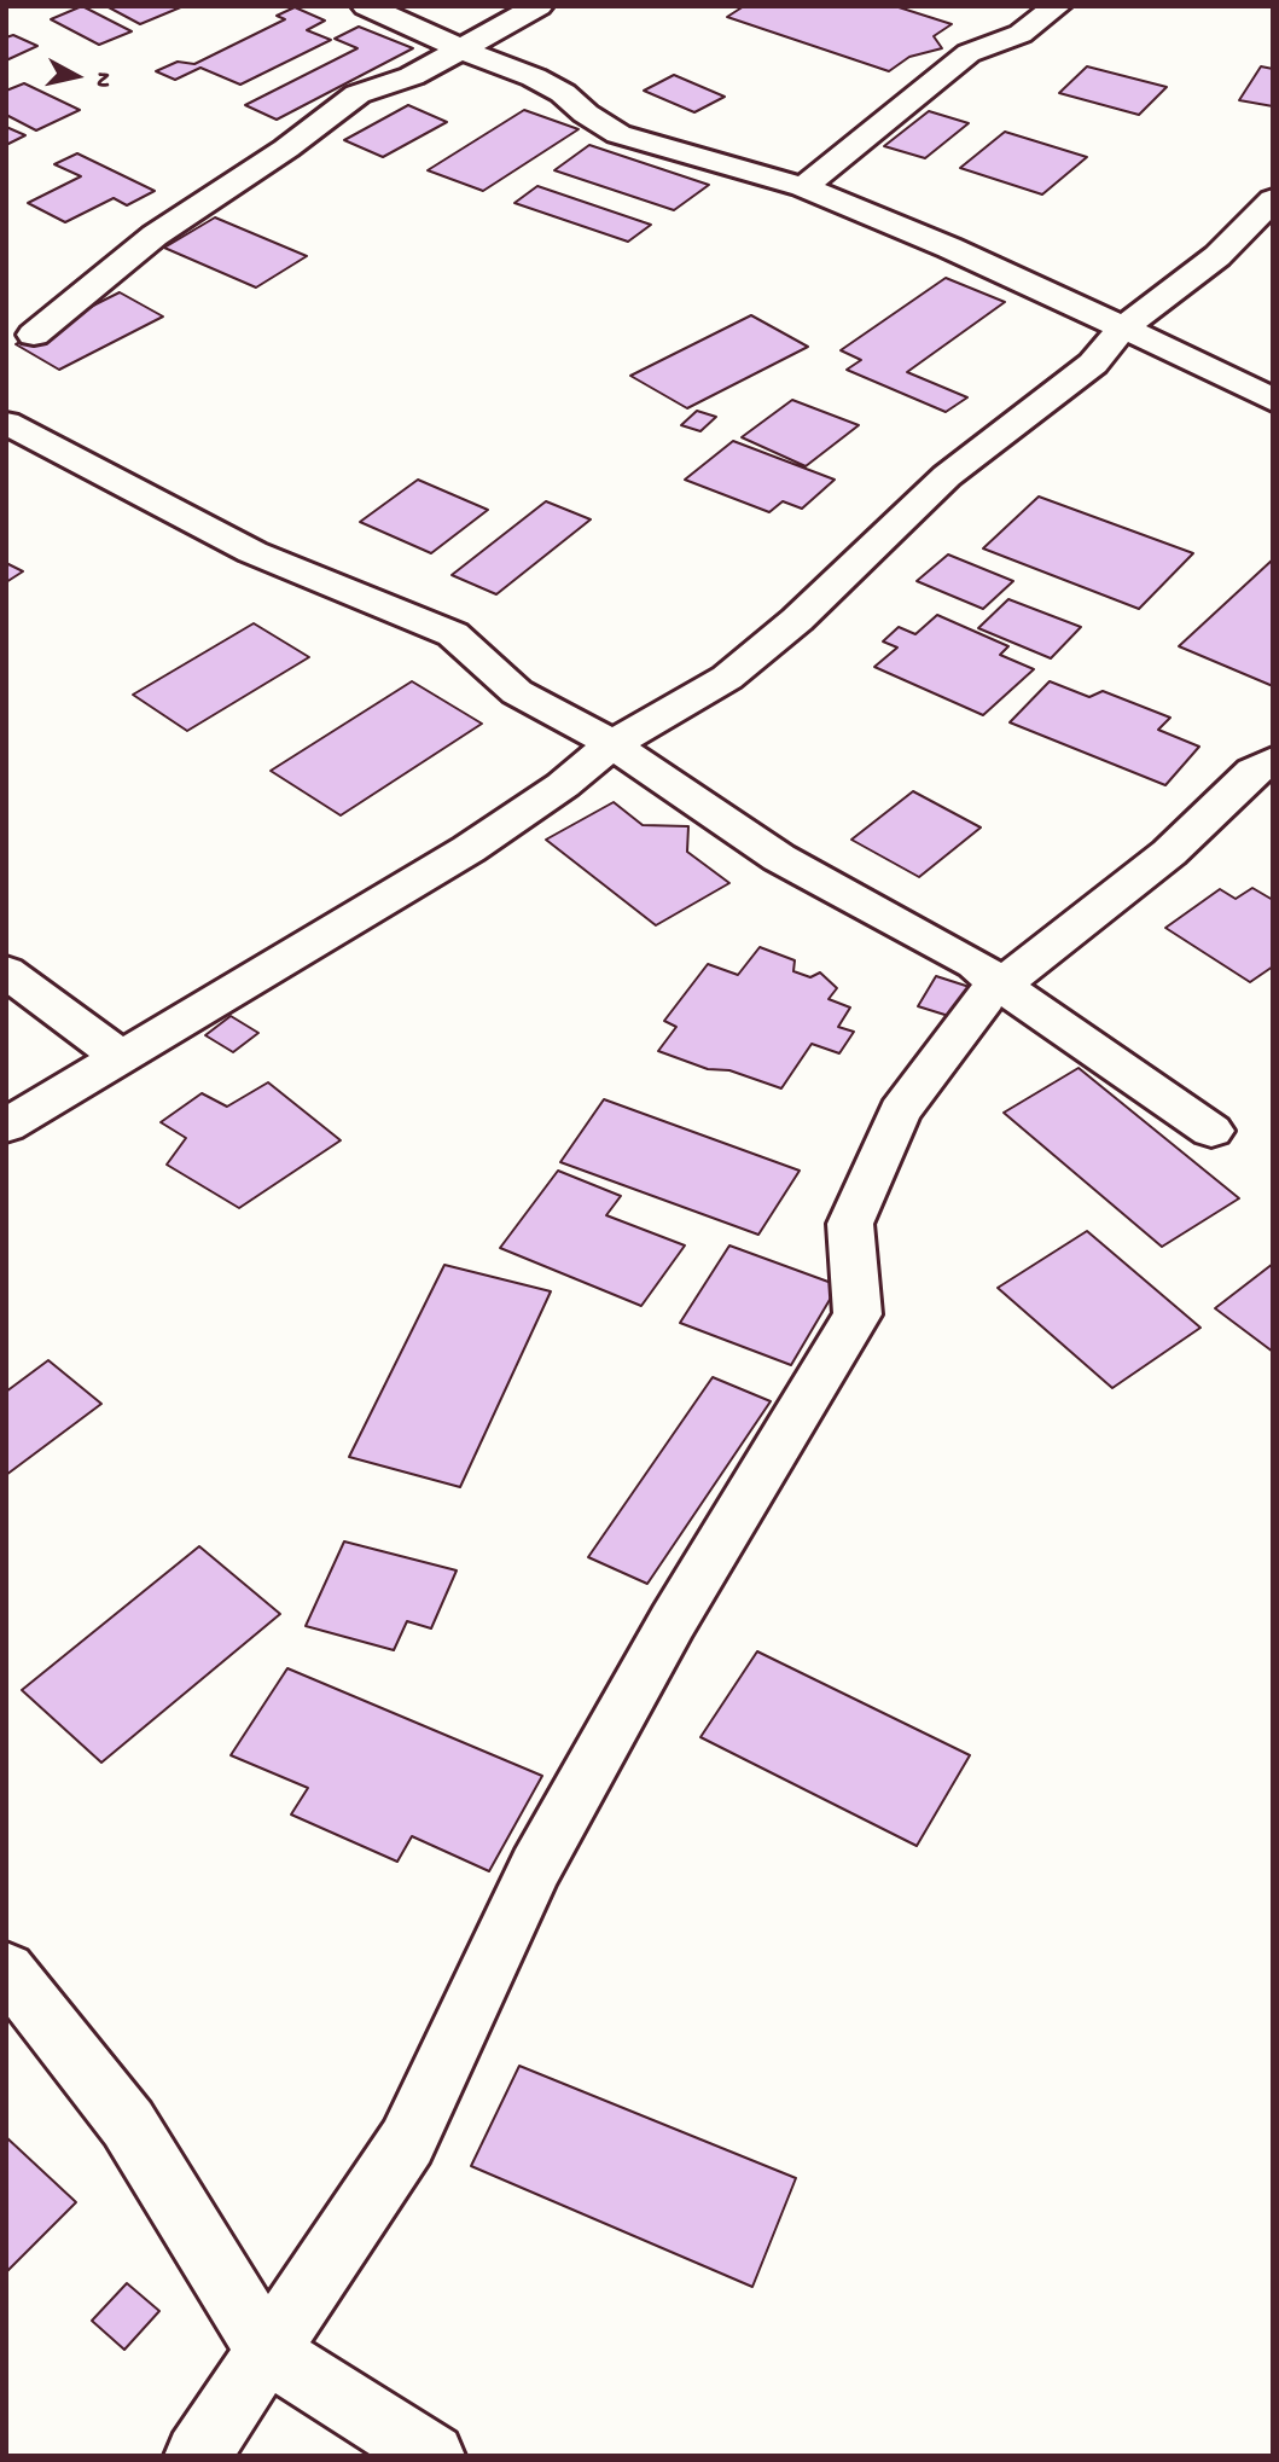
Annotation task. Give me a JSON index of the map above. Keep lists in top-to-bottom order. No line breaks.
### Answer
{"north":"right"}
